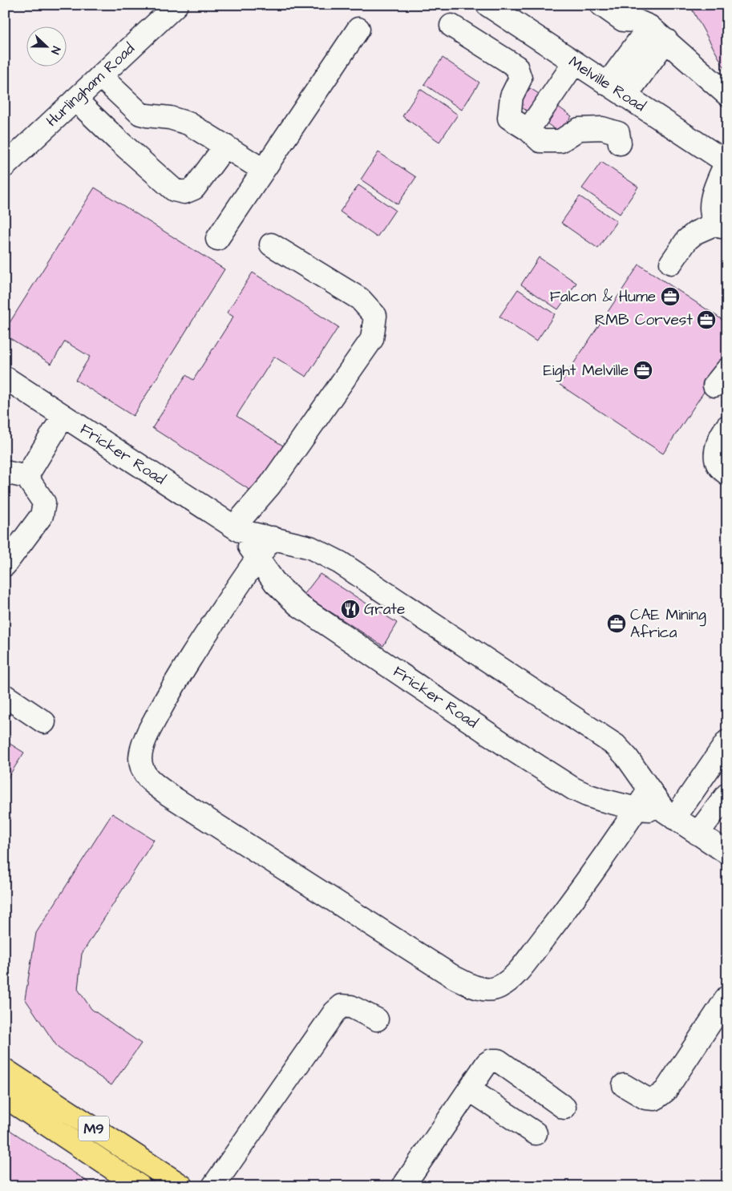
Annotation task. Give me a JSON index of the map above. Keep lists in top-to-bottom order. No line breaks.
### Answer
{"streets":{"main road":["M9"],"street":["Melville Road","Hurlingham Road","Fricker Road"]},"places":{"office":["Falcon & Hume","RMB Corvest","Eight Melville","CAE Mining Africa"],"restaurant":["Grate"]},"north":"right"}
